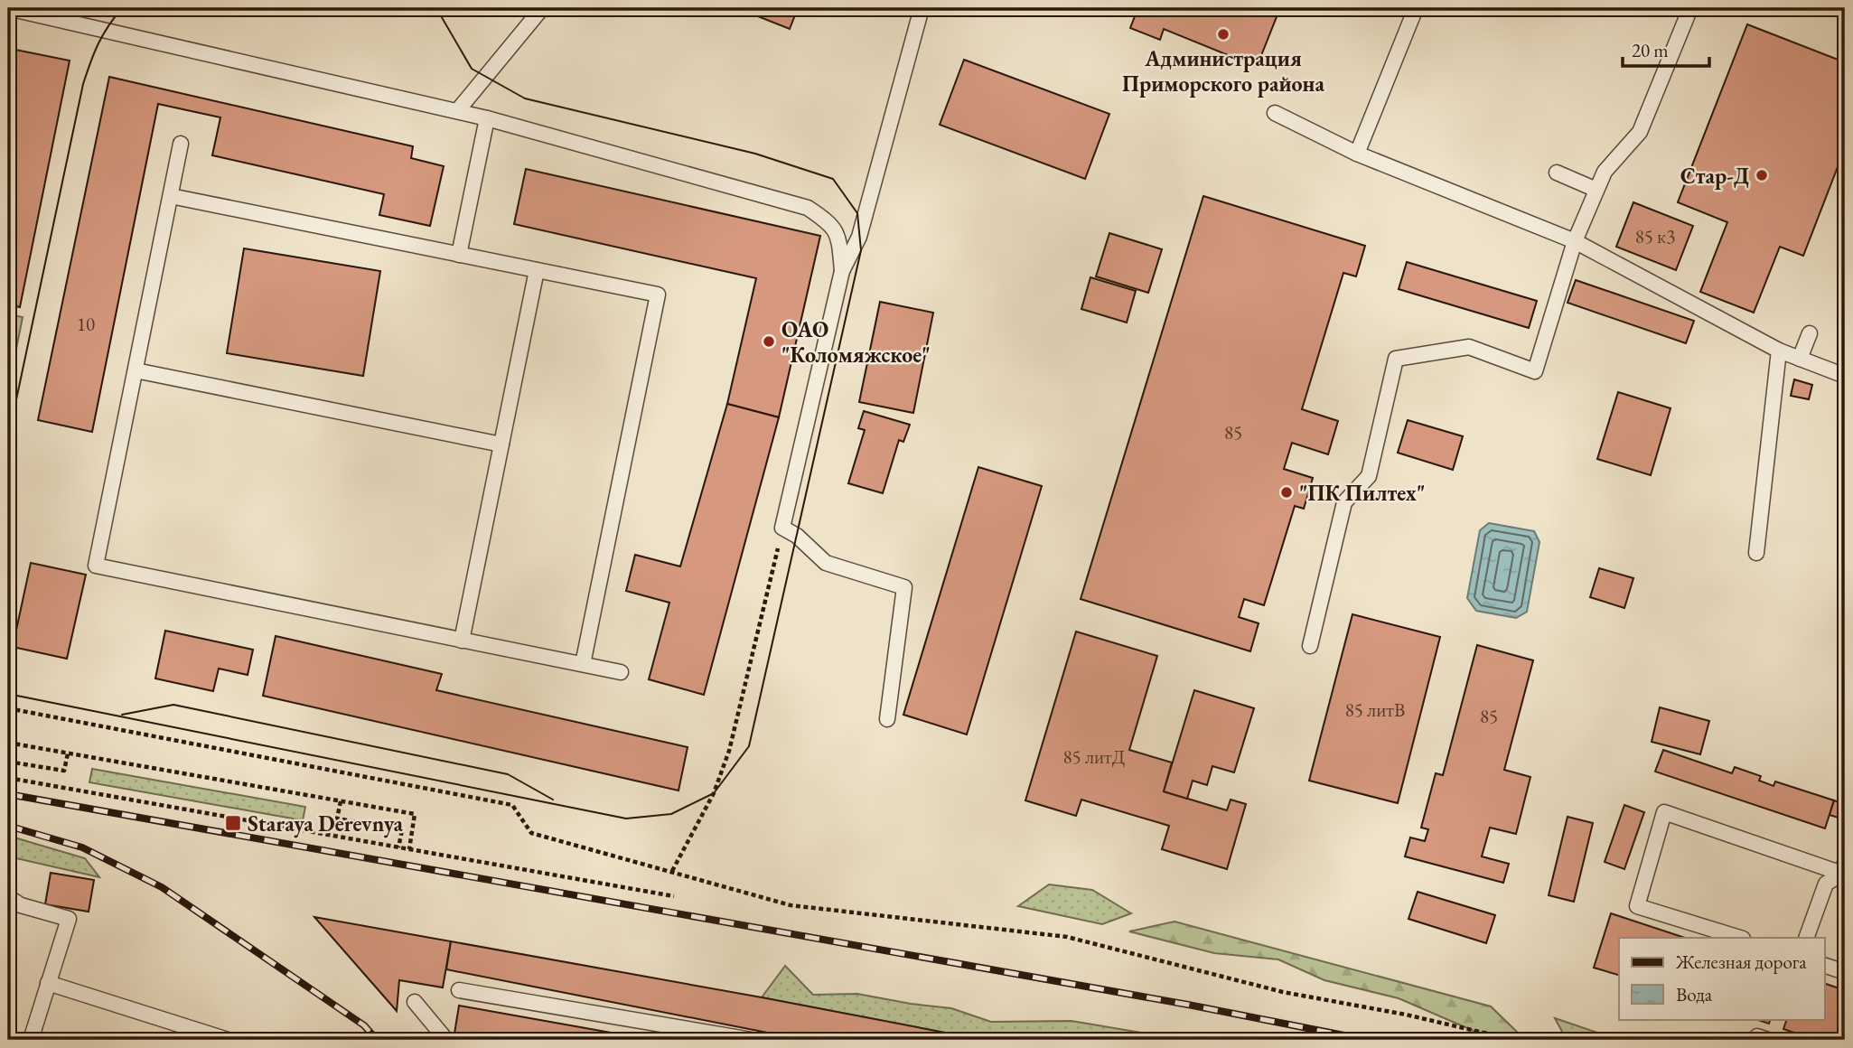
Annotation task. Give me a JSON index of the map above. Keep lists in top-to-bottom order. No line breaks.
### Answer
{"places":{"other":["Администрация Приморского района","Стар-Д","ОАО \"Коломяжское\"","\"ПК Пилтех\""],"transit":["Staraya Derevnya"]},"house_numbers":["85 к3","10","85","85 литВ","85","85 литД"],"legend":["Железная дорога","Вода"],"scale_bar":"20 m"}
